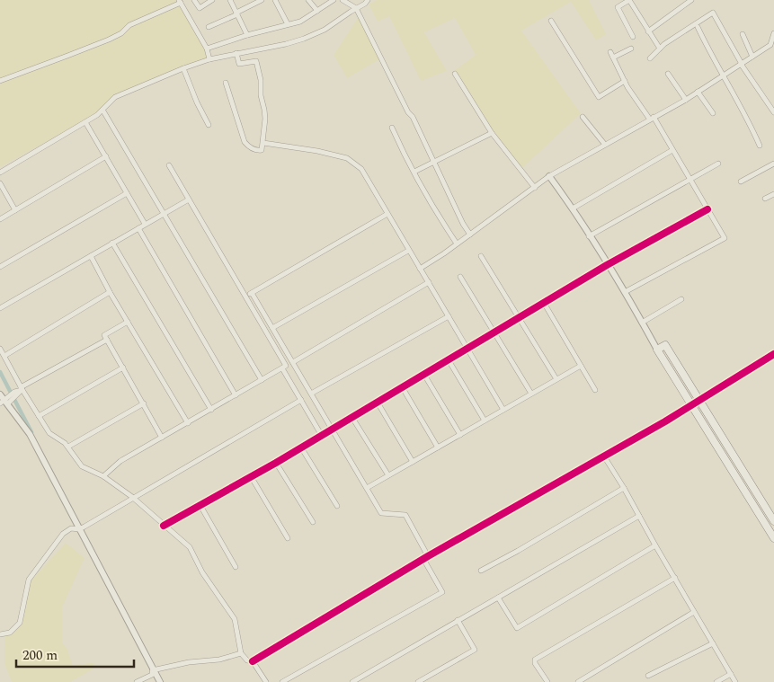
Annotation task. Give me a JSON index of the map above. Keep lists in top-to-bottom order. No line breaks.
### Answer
{"scale_bar":"200 m"}
